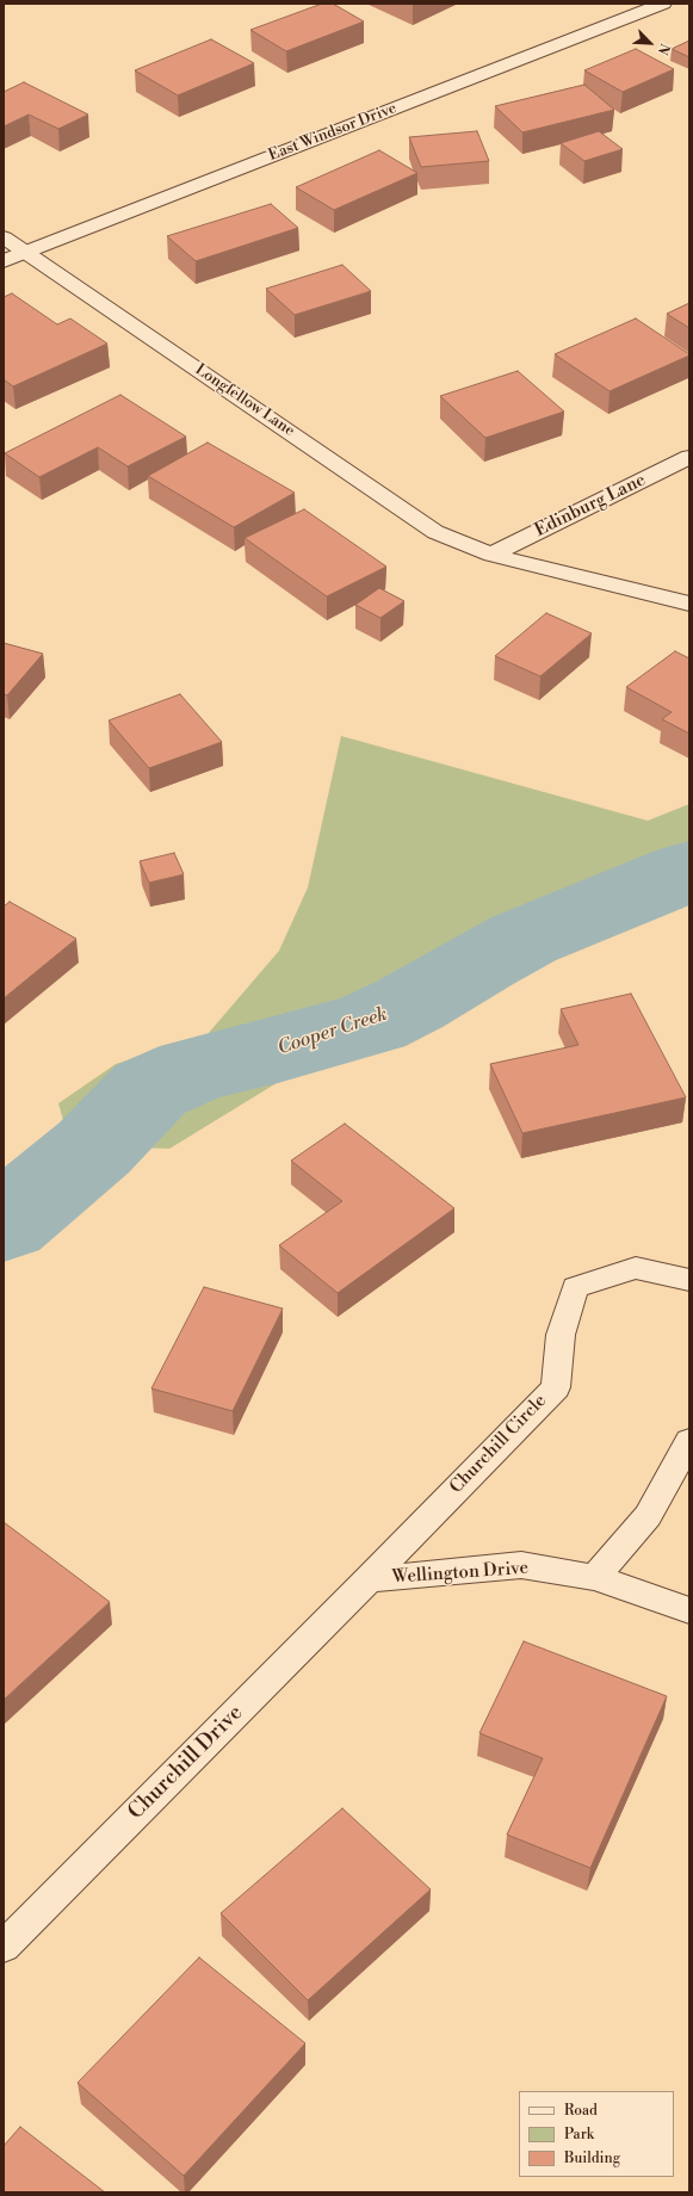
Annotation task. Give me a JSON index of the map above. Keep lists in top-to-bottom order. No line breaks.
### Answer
{"streets":{"street":["East Windsor Drive","Longfellow Lane","Edinburg Lane","Churchill Circle","Wellington Drive","Churchill Drive"]},"crossings":[["East Windsor Drive","Longfellow Lane"],["Longfellow Lane","Edinburg Lane"],["Churchill Circle","Wellington Drive"],["Churchill Circle","Churchill Drive"],["Wellington Drive","Churchill Drive"]],"water":["Cooper Creek"],"legend":["Road","Park","Building"],"north":"bottom right"}
